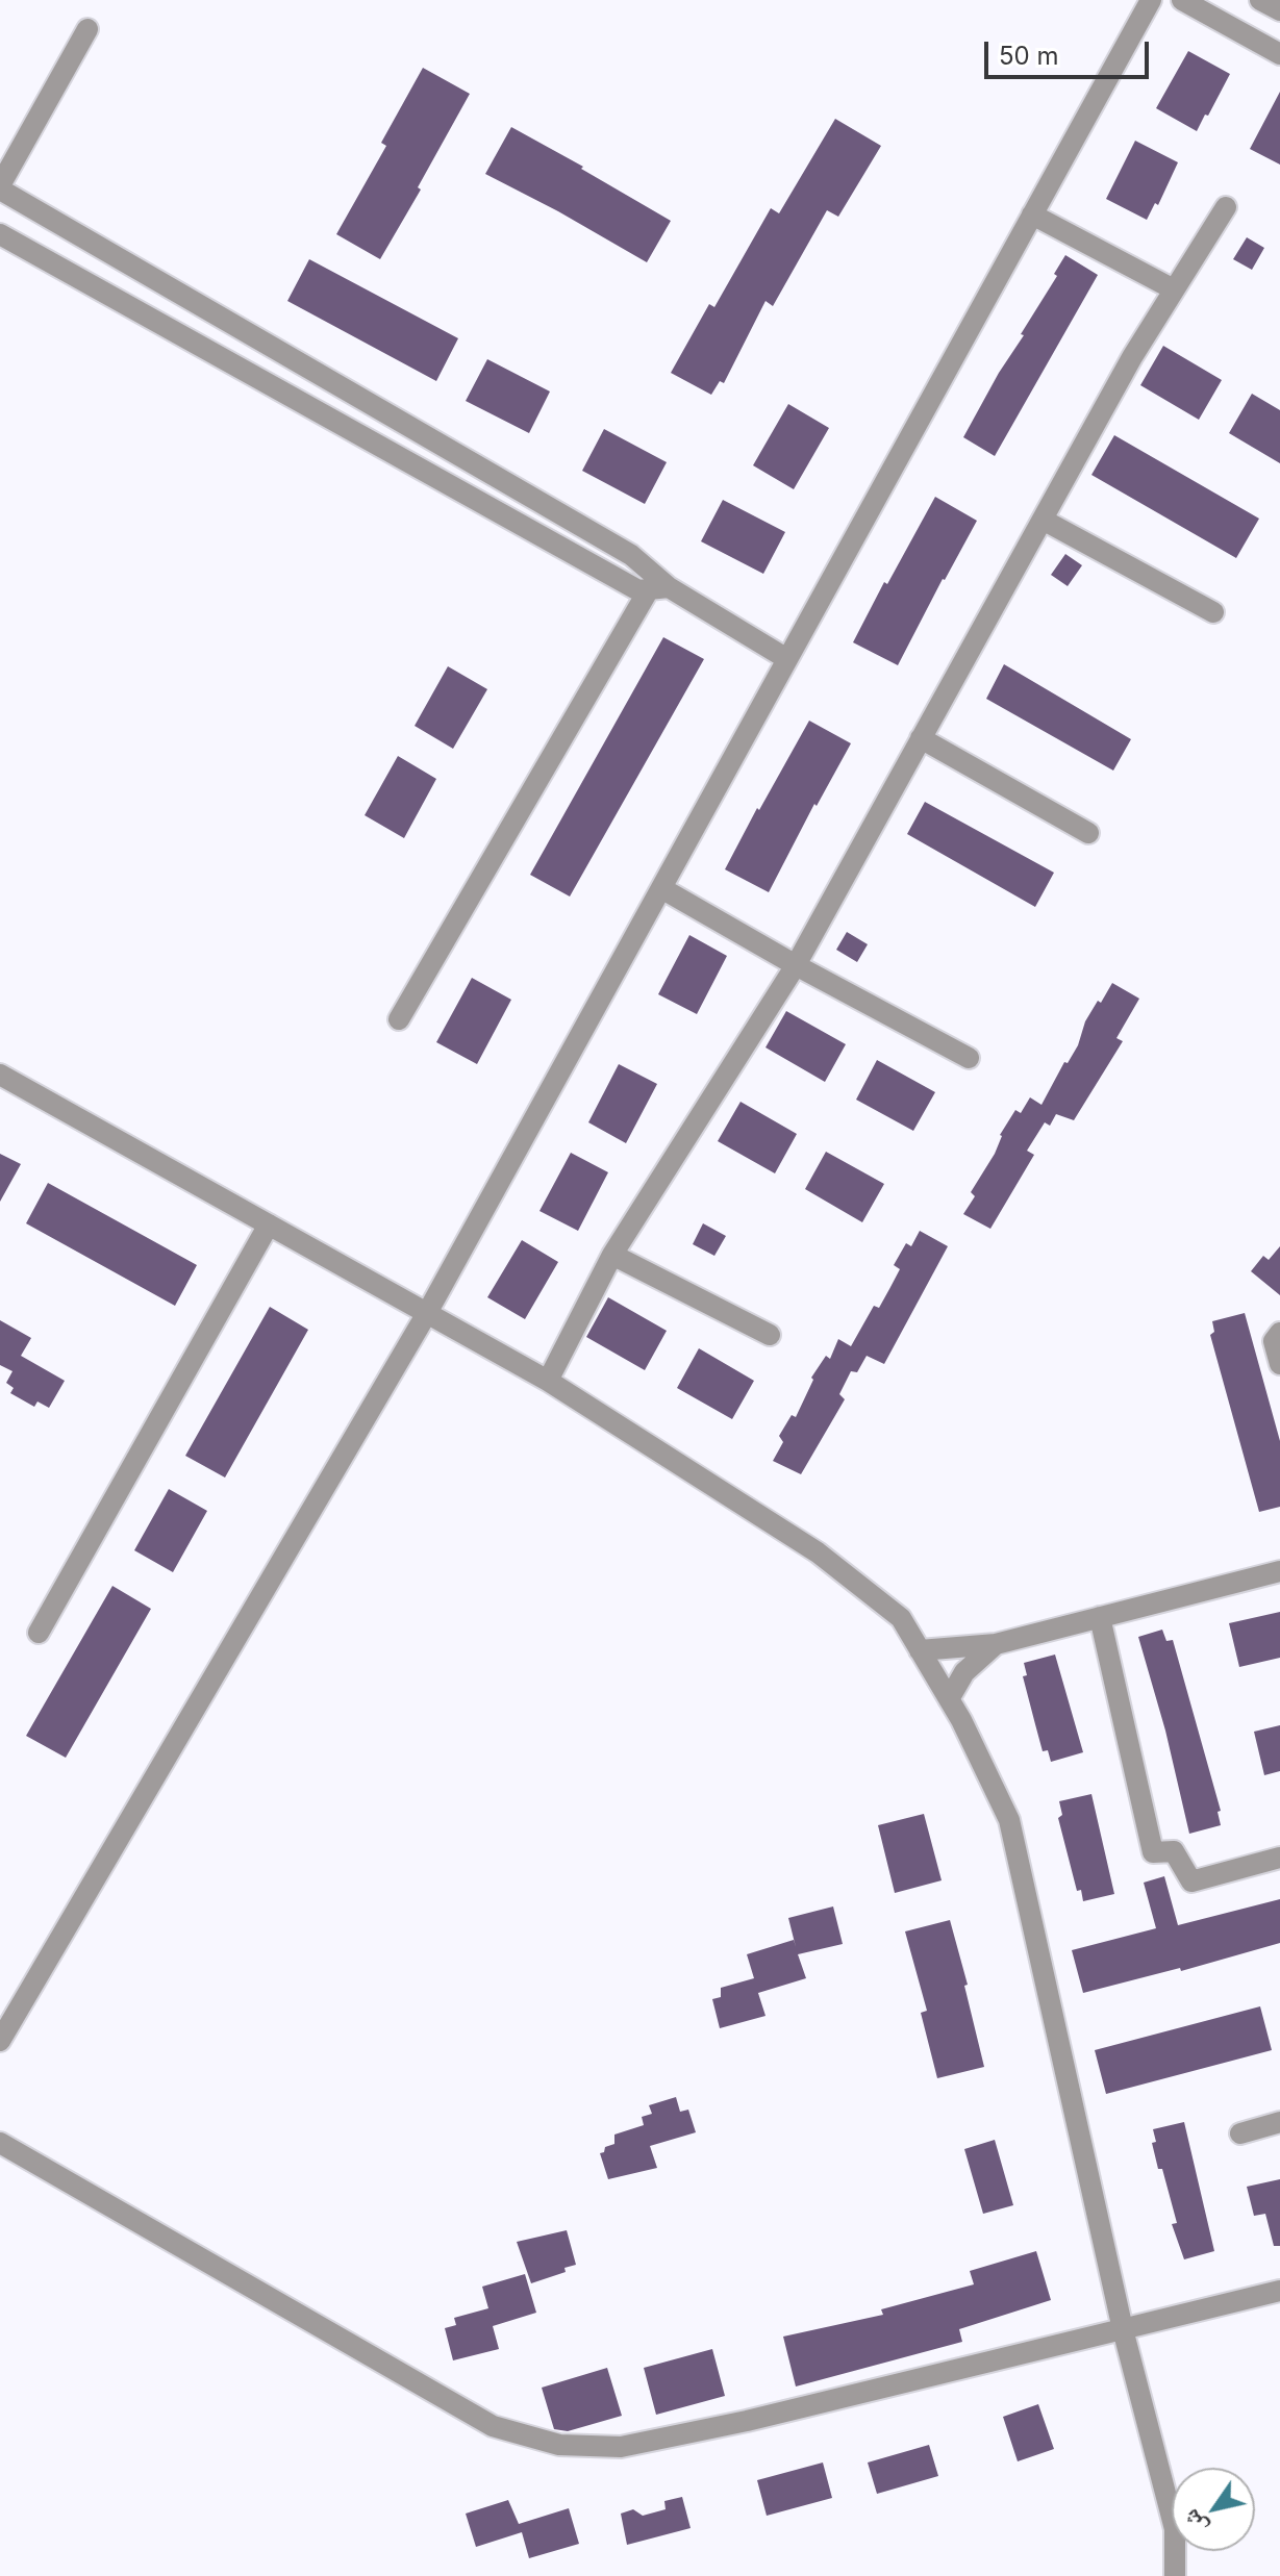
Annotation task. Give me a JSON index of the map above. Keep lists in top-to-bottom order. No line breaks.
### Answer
{"scale_bar":"50 m","north":"bottom left"}
